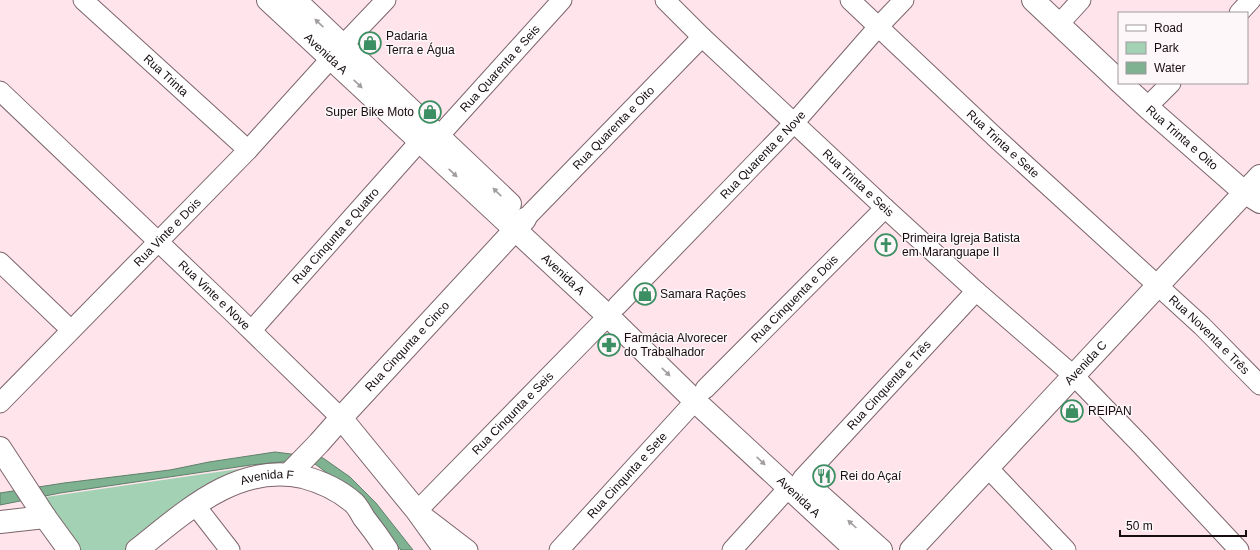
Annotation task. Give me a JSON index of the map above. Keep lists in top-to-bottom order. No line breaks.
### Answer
{"streets":{"street":["Avenida A","Rua Quarenta e Seis","Rua Trinta","Rua Quarenta e Oito","Rua Trinta e Oito","Rua Trinta e Sete","Rua Quarenta e Nove","Rua Trinta e Seis","Rua Vinte e Dois","Rua Cinqunta e Quatro","Rua Vinte e Nove","Rua Cinquenta e Dois","Rua Noventa e Três","Rua Cinqunta e Cinco","Avenida C","Rua Cinquenta e Três","Rua Cinqunta e Seis","Rua Cinqunta e Sete","Avenida F"]},"crossings":[["Avenida A","Rua Quarenta e Seis"],["Avenida A","Rua Quarenta e Oito"],["Avenida A","Rua Quarenta e Nove"],["Avenida A","Rua Vinte e Dois"],["Avenida A","Rua Cinqunta e Quatro"],["Avenida A","Rua Cinquenta e Dois"],["Avenida A","Rua Cinqunta e Cinco"],["Avenida A","Rua Cinquenta e Três"],["Avenida A","Rua Cinqunta e Seis"],["Avenida A","Rua Cinqunta e Sete"],["Rua Quarenta e Seis","Rua Cinqunta e Quatro"],["Rua Trinta","Rua Vinte e Dois"],["Rua Quarenta e Oito","Rua Trinta e Seis"],["Rua Quarenta e Oito","Rua Cinqunta e Cinco"],["Rua Trinta e Oito","Avenida C"],["Rua Trinta e Sete","Rua Quarenta e Nove"],["Rua Trinta e Sete","Rua Noventa e Três"],["Rua Trinta e Sete","Avenida C"],["Rua Quarenta e Nove","Rua Trinta e Seis"],["Rua Quarenta e Nove","Rua Cinqunta e Seis"],["Rua Trinta e Seis","Rua Cinquenta e Dois"],["Rua Trinta e Seis","Avenida C"],["Rua Trinta e Seis","Rua Cinquenta e Três"],["Rua Vinte e Dois","Rua Vinte e Nove"],["Rua Cinqunta e Quatro","Rua Vinte e Nove"],["Rua Vinte e Nove","Rua Cinqunta e Cinco"],["Rua Vinte e Nove","Rua Cinqunta e Seis"],["Rua Cinquenta e Dois","Rua Cinqunta e Sete"],["Rua Noventa e Três","Avenida C"],["Rua Cinqunta e Cinco","Avenida F"]],"places":{"shop":["Padaria Terra e Água","Super Bike Moto","Samara Rações","REIPAN"],"church":["Primeira Igreja Batista em Maranguape II"],"pharmacy":["Farmácia Alvorecer do Trabalhador"],"restaurant":["Rei do Açaí"]},"legend":["Road","Park","Water"],"scale_bar":"50 m"}
